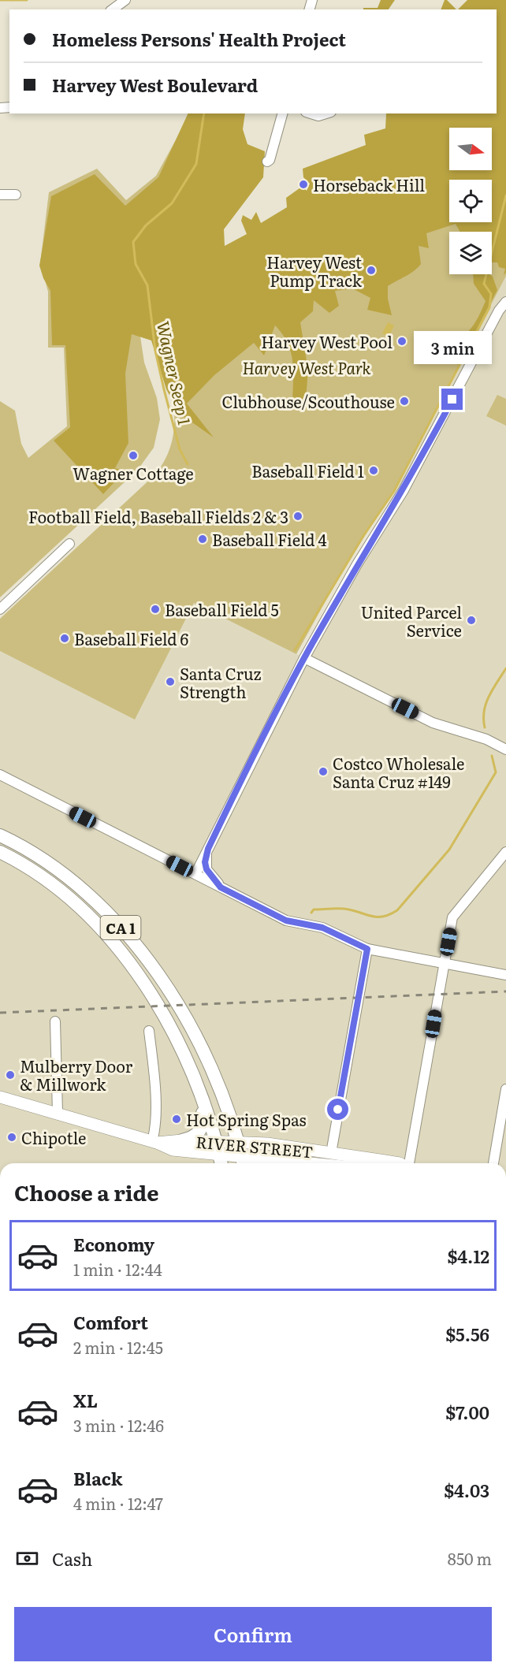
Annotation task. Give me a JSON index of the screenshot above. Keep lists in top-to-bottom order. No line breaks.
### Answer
{"streets":{"highway":["CA 1"],"main road":["RIVER STREET"]},"crossings":[["CA 1","RIVER STREET"]],"water":["Wagner Seep 1"],"parks":["Harvey West Park"],"places":["Horseback Hill","Harvey West Pump Track","Harvey West Pool","Clubhouse/Scouthouse","Wagner Cottage","Baseball Field 1","Football Field, Baseball Fields 2 & 3","Baseball Field 4","Baseball Field 5","United Parcel Service","Baseball Field 6","Santa Cruz Strength","Costco Wholesale Santa Cruz #149","Mulberry Door & Millwork","Hot Spring Spas","Chipotle"],"north":"right","page":{"banner":["Homeless Persons' Health Project","Harvey West Boulevard"],"bubble":"3 min","heading":"Choose a ride","list":[{"name":"Economy","note":"1 min · 12:44","value":"$4.12"},{"name":"Comfort","note":"2 min · 12:45","value":"$5.56"},{"name":"XL","note":"3 min · 12:46","value":"$7.00"},{"name":"Black","note":"4 min · 12:47","value":"$4.03"}],"pay":["Cash","850 m"],"buttons":"Confirm"}}
